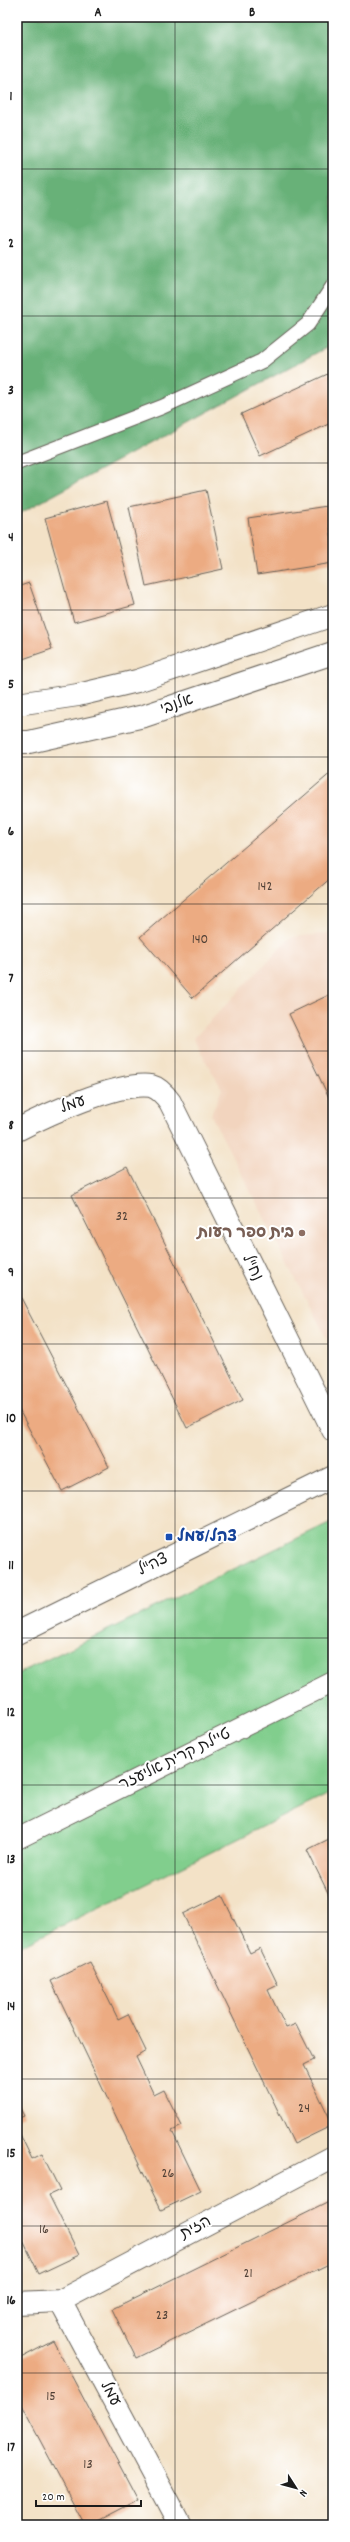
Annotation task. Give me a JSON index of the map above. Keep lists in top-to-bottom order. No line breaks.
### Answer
{"streets":{"street":["אלנבי","עמל","נח\"ל","צה\"ל","טיילת קרית אליעזר","הזית"]},"crossings":[["עמל","נח\"ל"],["עמל","הזית"]],"places":{"other":["בית ספר רעות"],"transit":["צהל/עמל"]},"house_numbers":["142","140","32","24","26","16","21","23","15","13"],"scale_bar":"20 m","north":"bottom right","grid":{"columns":["A","B"],"rows":["1","2","3","4","5","6","7","8","9","10","11","12","13","14","15","16","17"]}}
